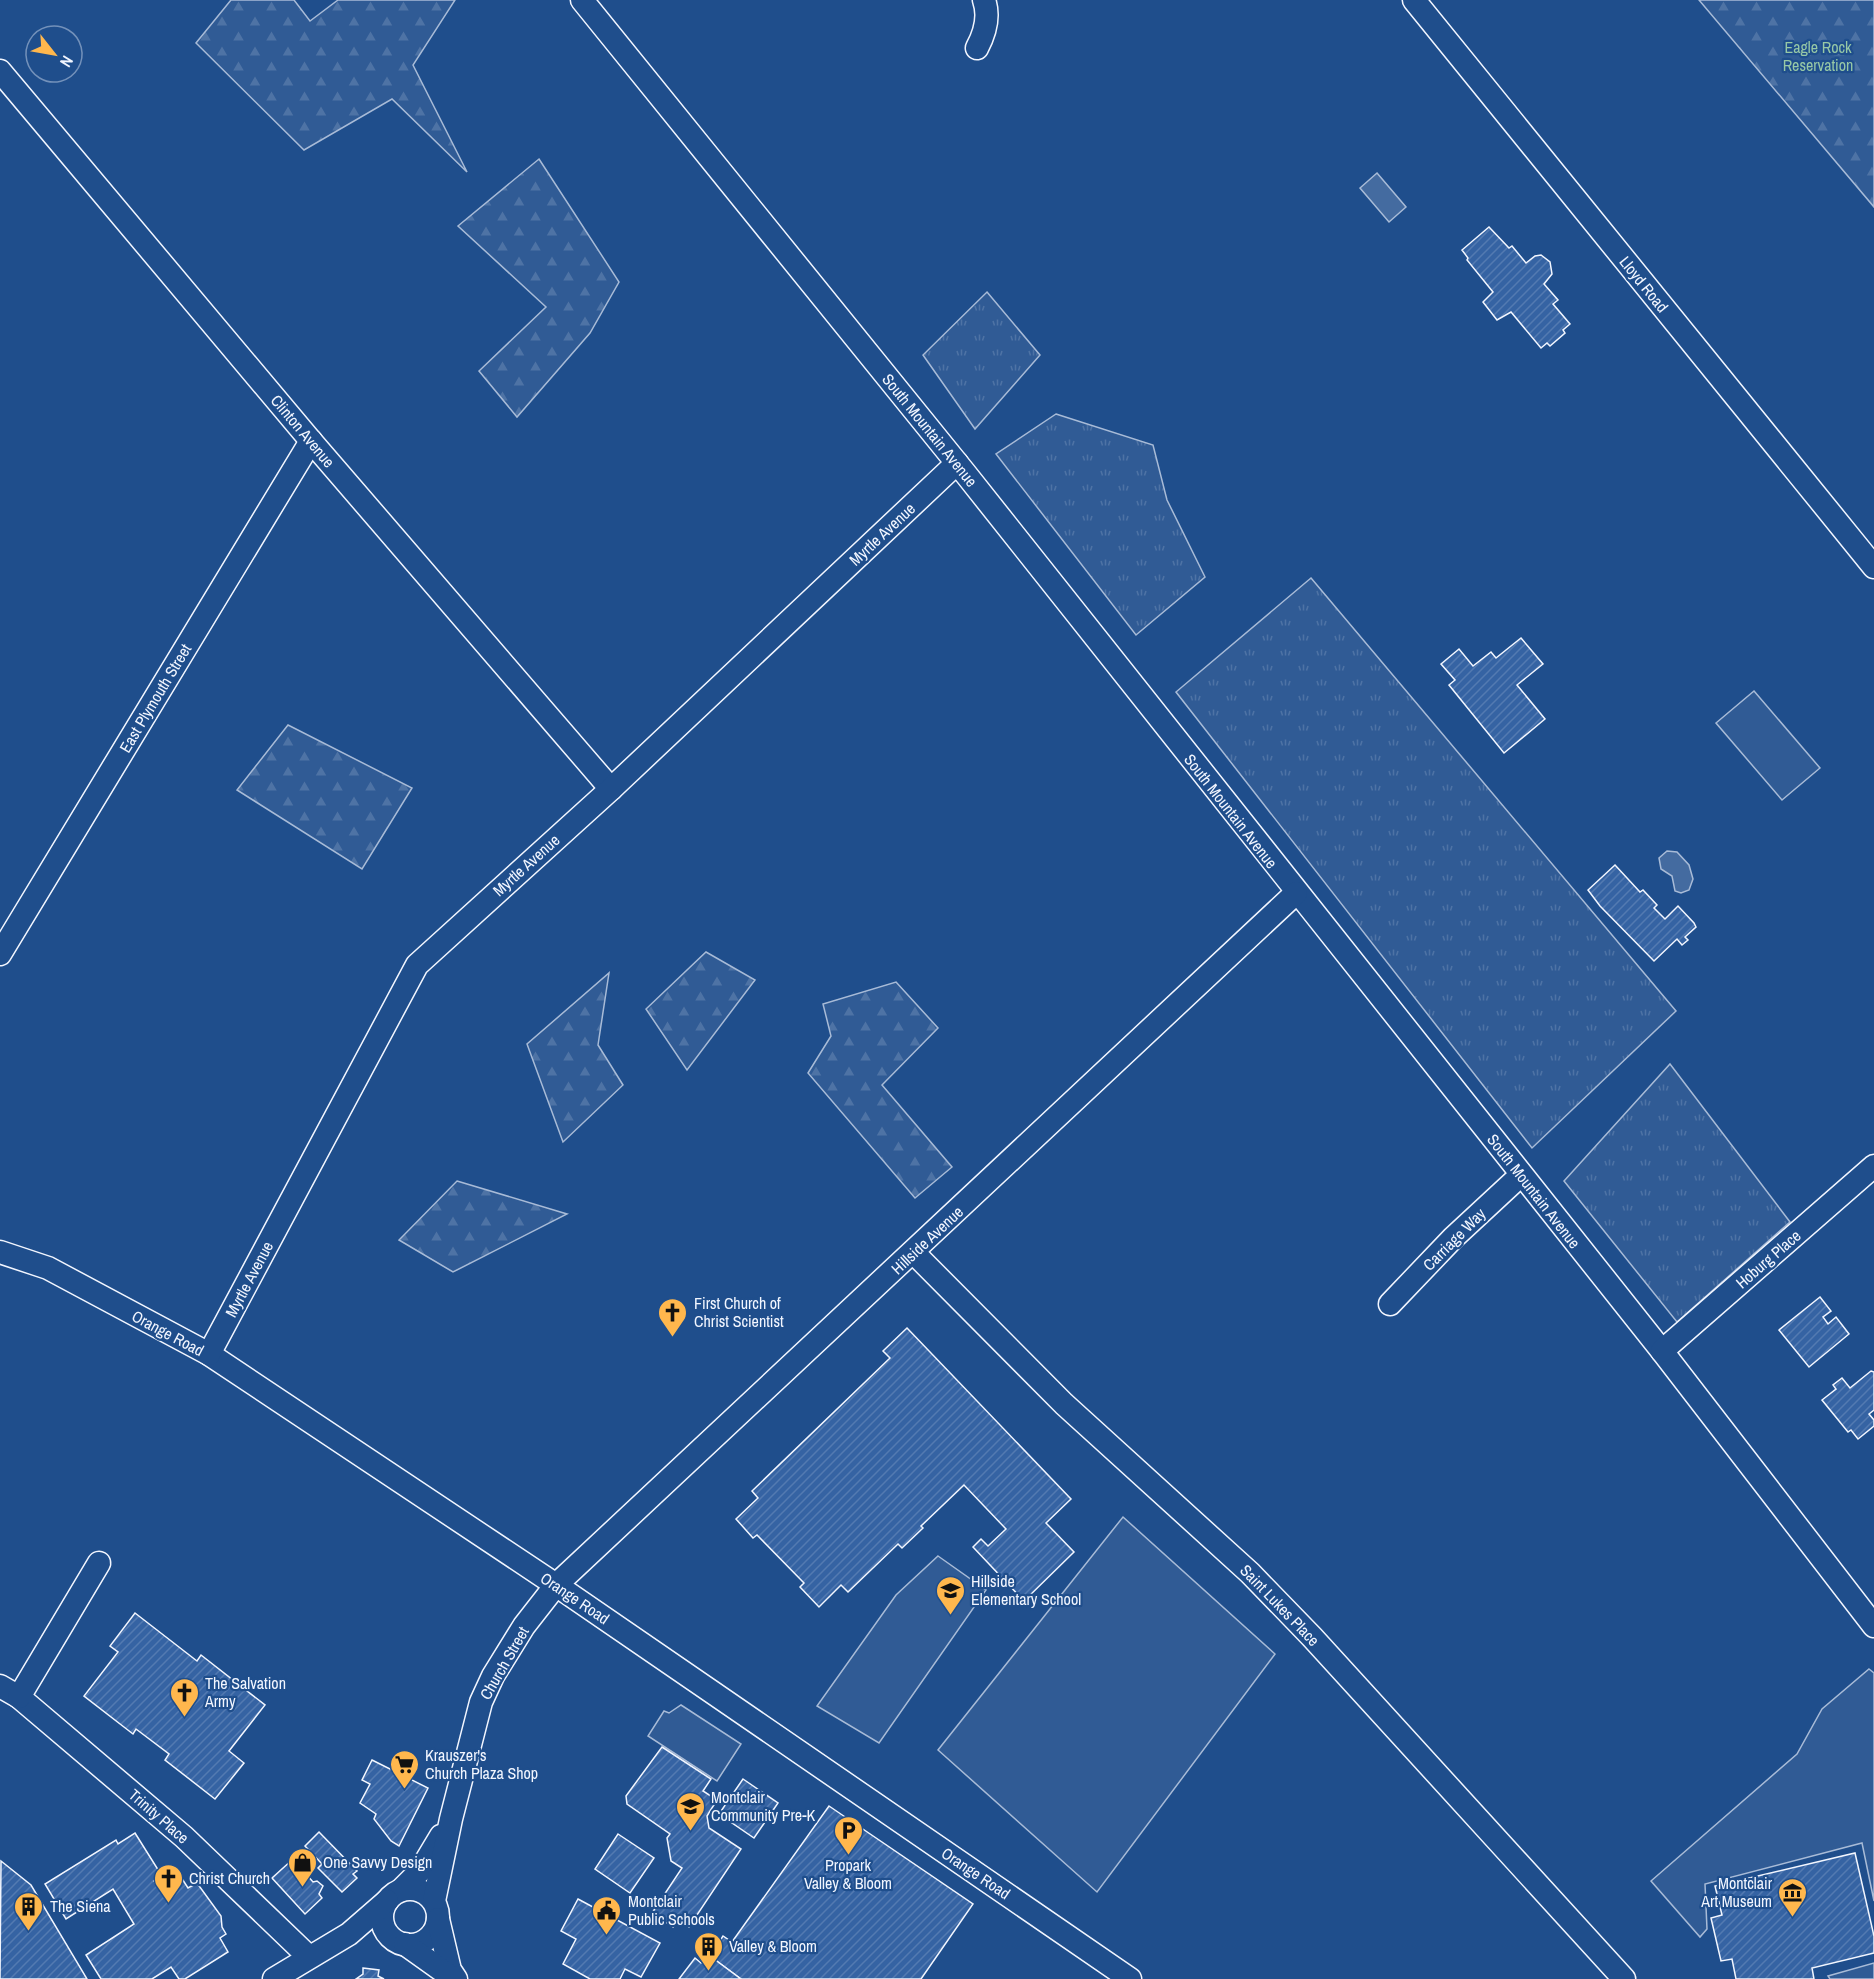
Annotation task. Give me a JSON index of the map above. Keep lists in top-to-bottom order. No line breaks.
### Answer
{"streets":{"street":["Lloyd Road","South Mountain Avenue","Clinton Avenue","Myrtle Avenue","East Plymouth Street","Carriage Way","Hillside Avenue","Hoburg Place","Orange Road","Saint Lukes Place","Church Street","Trinity Place"]},"crossings":[["South Mountain Avenue","Myrtle Avenue"],["South Mountain Avenue","Carriage Way"],["South Mountain Avenue","Hillside Avenue"],["South Mountain Avenue","Hoburg Place"],["Clinton Avenue","Myrtle Avenue"],["Clinton Avenue","East Plymouth Street"],["Myrtle Avenue","Orange Road"],["Hillside Avenue","Orange Road"],["Hillside Avenue","Saint Lukes Place"],["Hillside Avenue","Church Street"],["Orange Road","Church Street"],["Church Street","Trinity Place"]],"parks":["Eagle Rock Reservation"],"places":{"church":["First Church of Christ Scientist","The Salvation Army","Christ Church"],"school or university":["Hillside Elementary School","Montclair Community Pre-K"],"supermarket":["Krauszer's Church Plaza Shop"],"parking":["Propark Valley & Bloom"],"shop":["One Savvy Design"],"museum":["Montclair Art Museum"],"building":["The Siena","Valley & Bloom"],"public building":["Montclair Public Schools"]},"north":"bottom right"}
